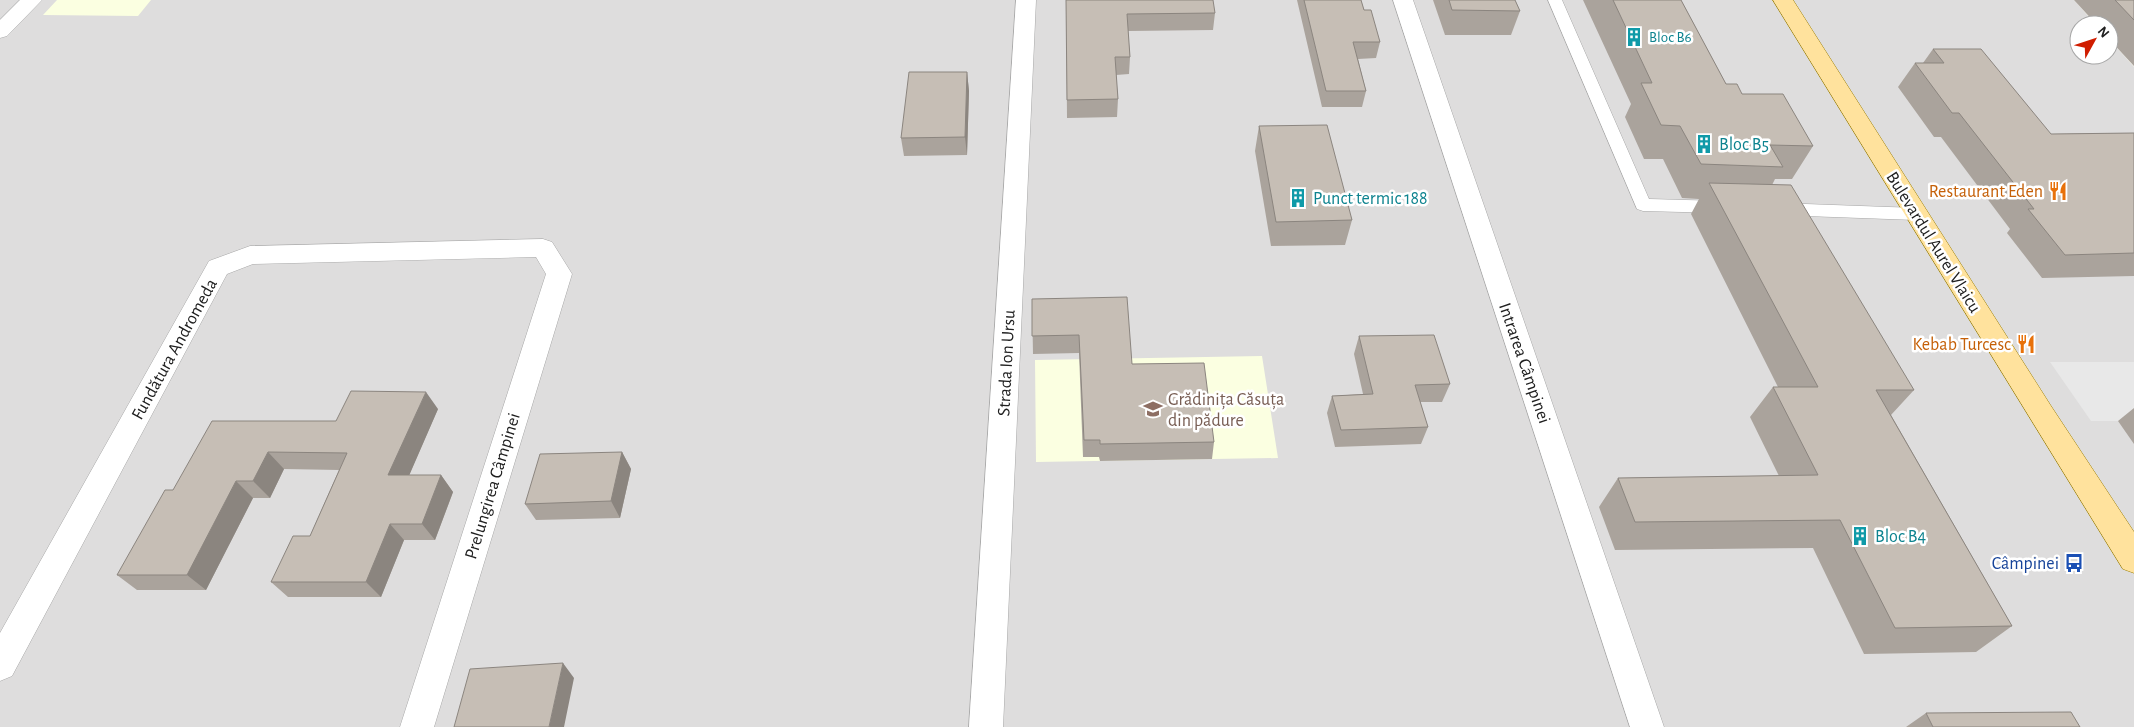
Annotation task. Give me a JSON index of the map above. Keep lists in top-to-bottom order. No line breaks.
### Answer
{"streets":{"main road":["Bulevardul Aurel Vlaicu"],"street":["Fundătura Andromeda","Strada Ion Ursu","Intrarea Câmpinei","Prelungirea Câmpinei"]},"crossings":[["Fundătura Andromeda","Prelungirea Câmpinei"]],"places":{"building":["Bloc B6","Bloc B5","Punct termic 188","Bloc B4"],"restaurant":["Restaurant Eden","Kebab Turcesc"],"school or university":["Grădinița Căsuța din pădure"],"bus stop":["Câmpinei"]},"north":"top right"}
